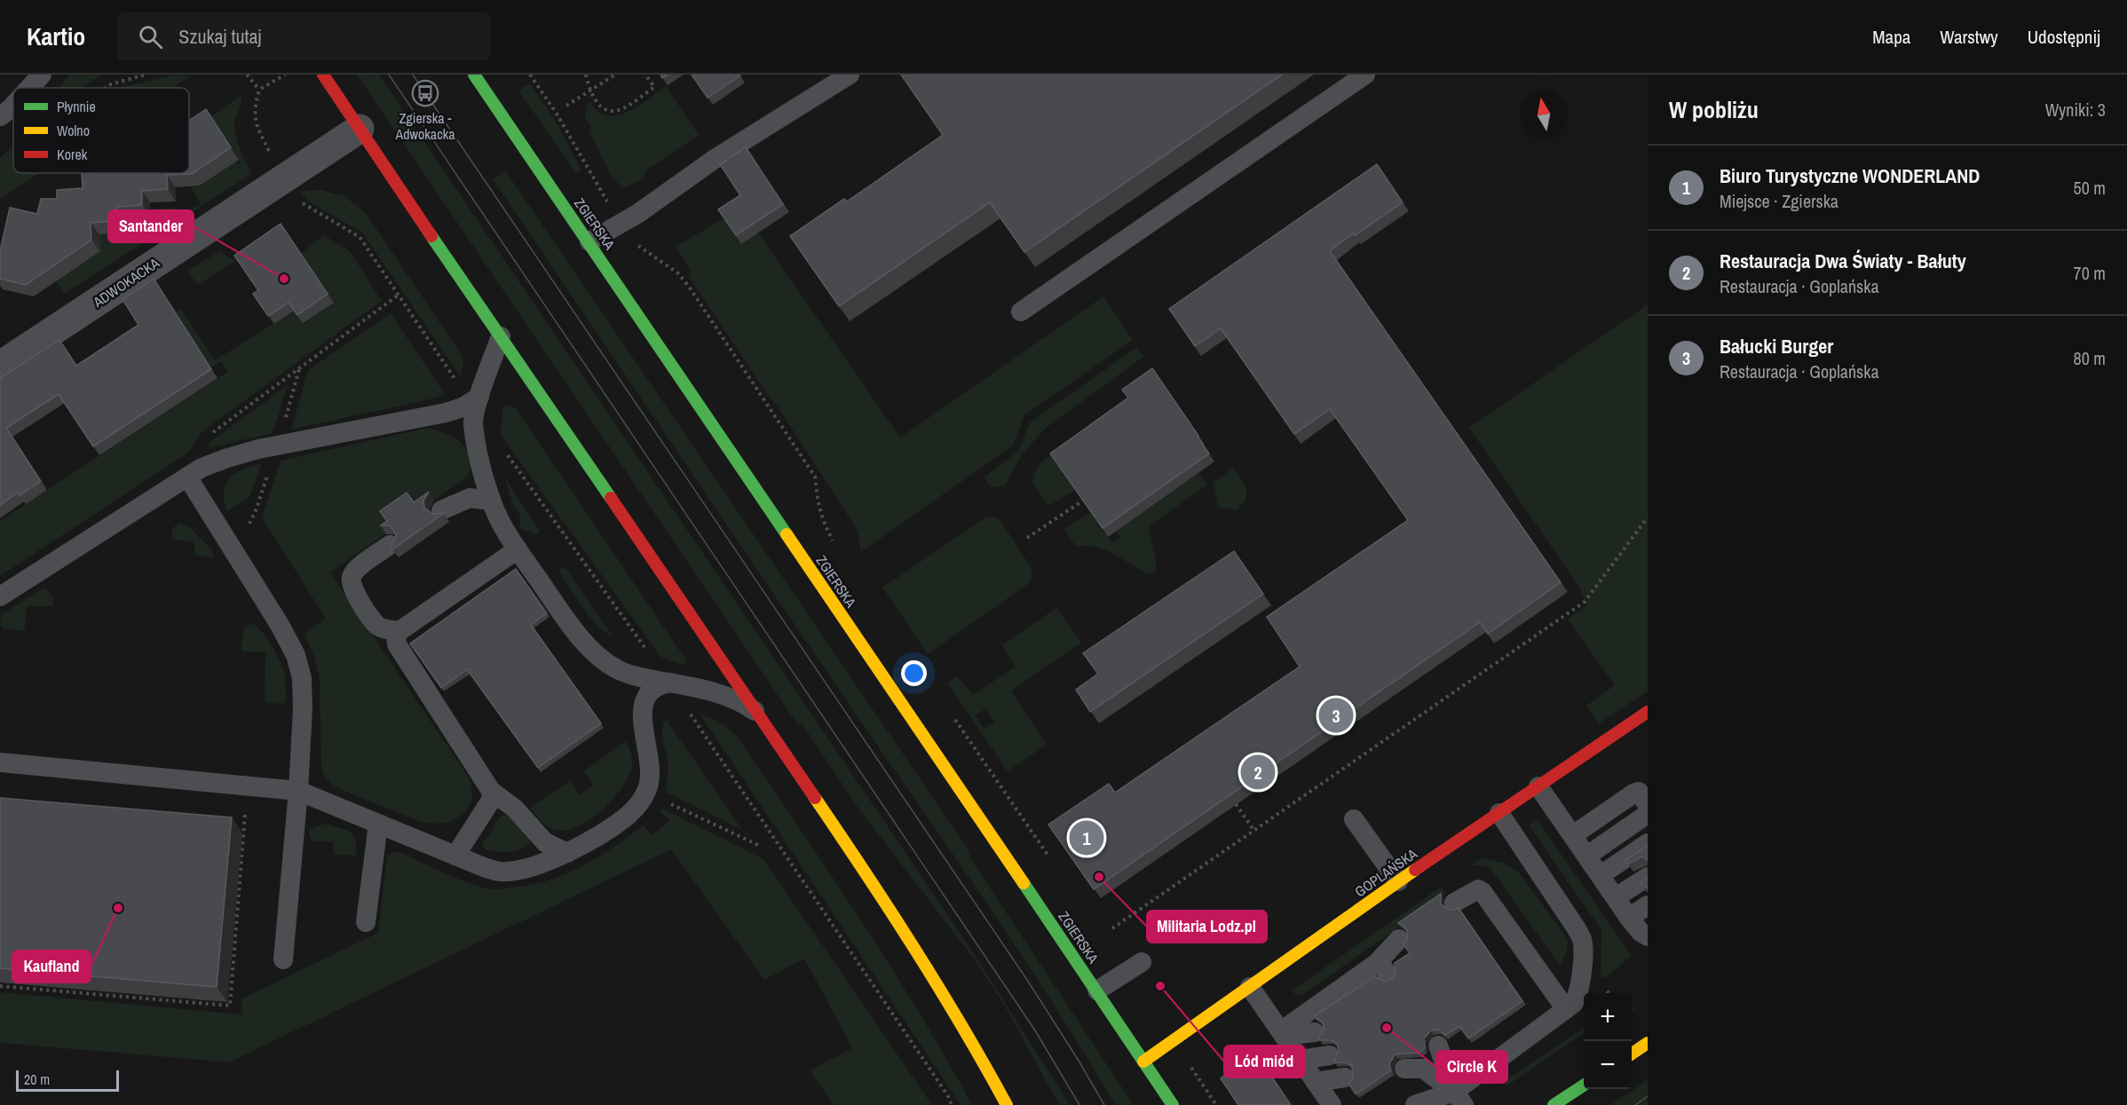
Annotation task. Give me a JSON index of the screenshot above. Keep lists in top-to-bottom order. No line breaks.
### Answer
{"streets":{"main road":["ZGIERSKA","GOPLAŃSKA"],"street":["ADWOKACKA"]},"crossings":[["ZGIERSKA","GOPLAŃSKA"]],"places":{"bus stop":["Zgierska - Adwokacka"],"other":["Santander","Militaria Lodz.pl","Kaufland","Lód miód","Circle K"]},"legend":["Płynnie","Wolno","Korek"],"scale_bar":"20 m","north":"top","page":{"header":"Kartio","search":"Szukaj tutaj","nav":["Mapa","Warstwy","Udostępnij"],"heading":["W pobliżu","Wyniki: 3"],"list":[{"mark":"1","name":"Biuro Turystyczne WONDERLAND","note":"Miejsce · Zgierska","value":"50 m"},{"mark":"2","name":"Restauracja Dwa Światy - Bałuty","note":"Restauracja · Goplańska","value":"70 m"},{"mark":"3","name":"Bałucki Burger","note":"Restauracja · Goplańska","value":"80 m"}],"pins":["3","2","1"],"map_buttons":["+","−"],"scale":"20 m"}}
